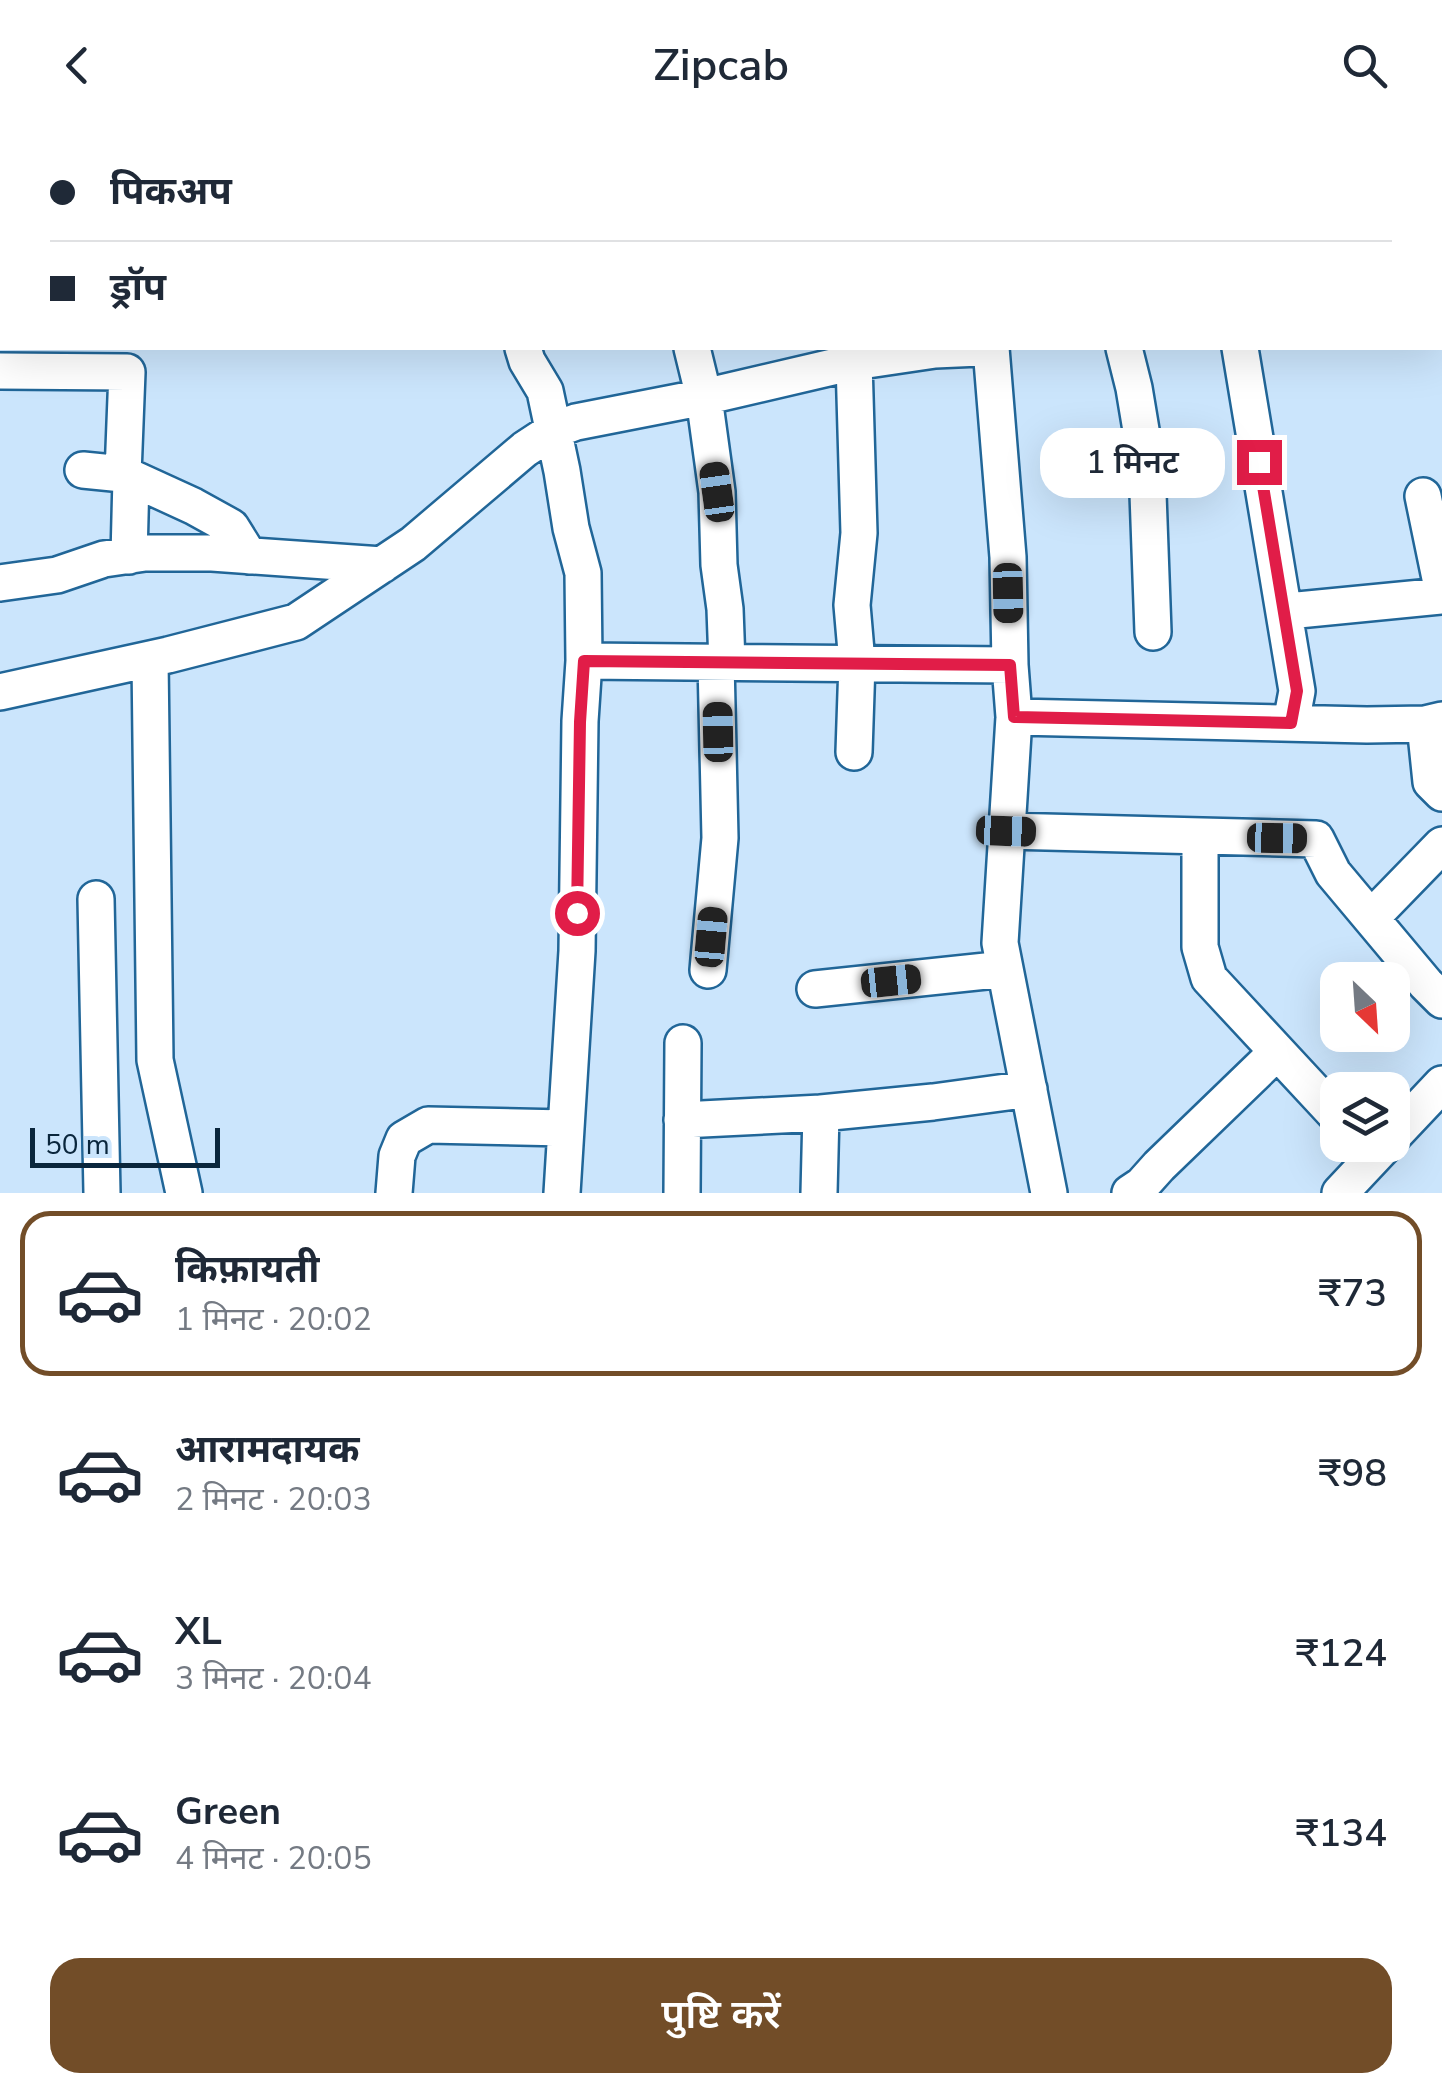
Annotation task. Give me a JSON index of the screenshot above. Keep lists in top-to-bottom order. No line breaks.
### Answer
{"scale_bar":"50 m","north":"bottom right","page":{"header":"Zipcab","banner":["पिकअप","ड्रॉप"],"bubble":"1 मिनट","scale":"50 m","list":[{"name":"किफ़ायती","note":"1 मिनट · 20:02","value":"₹73"},{"name":"आरामदायक","note":"2 मिनट · 20:03","value":"₹98"},{"name":"XL","note":"3 मिनट · 20:04","value":"₹124"},{"name":"Green","note":"4 मिनट · 20:05","value":"₹134"}],"buttons":"पुष्टि करें"}}
